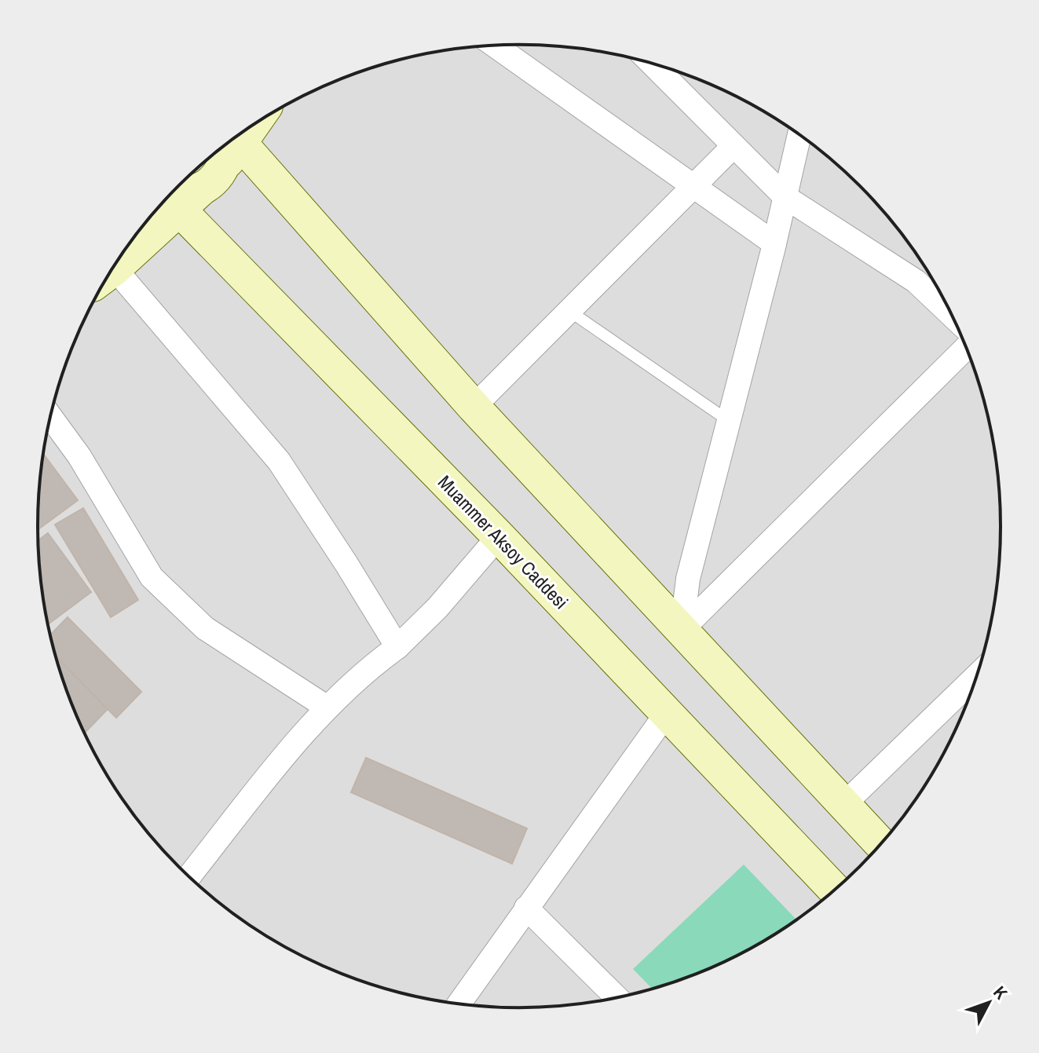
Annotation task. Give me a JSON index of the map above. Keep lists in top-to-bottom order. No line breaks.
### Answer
{"streets":{"main road":["Muammer Aksoy Caddesi"]},"north":"top right"}
